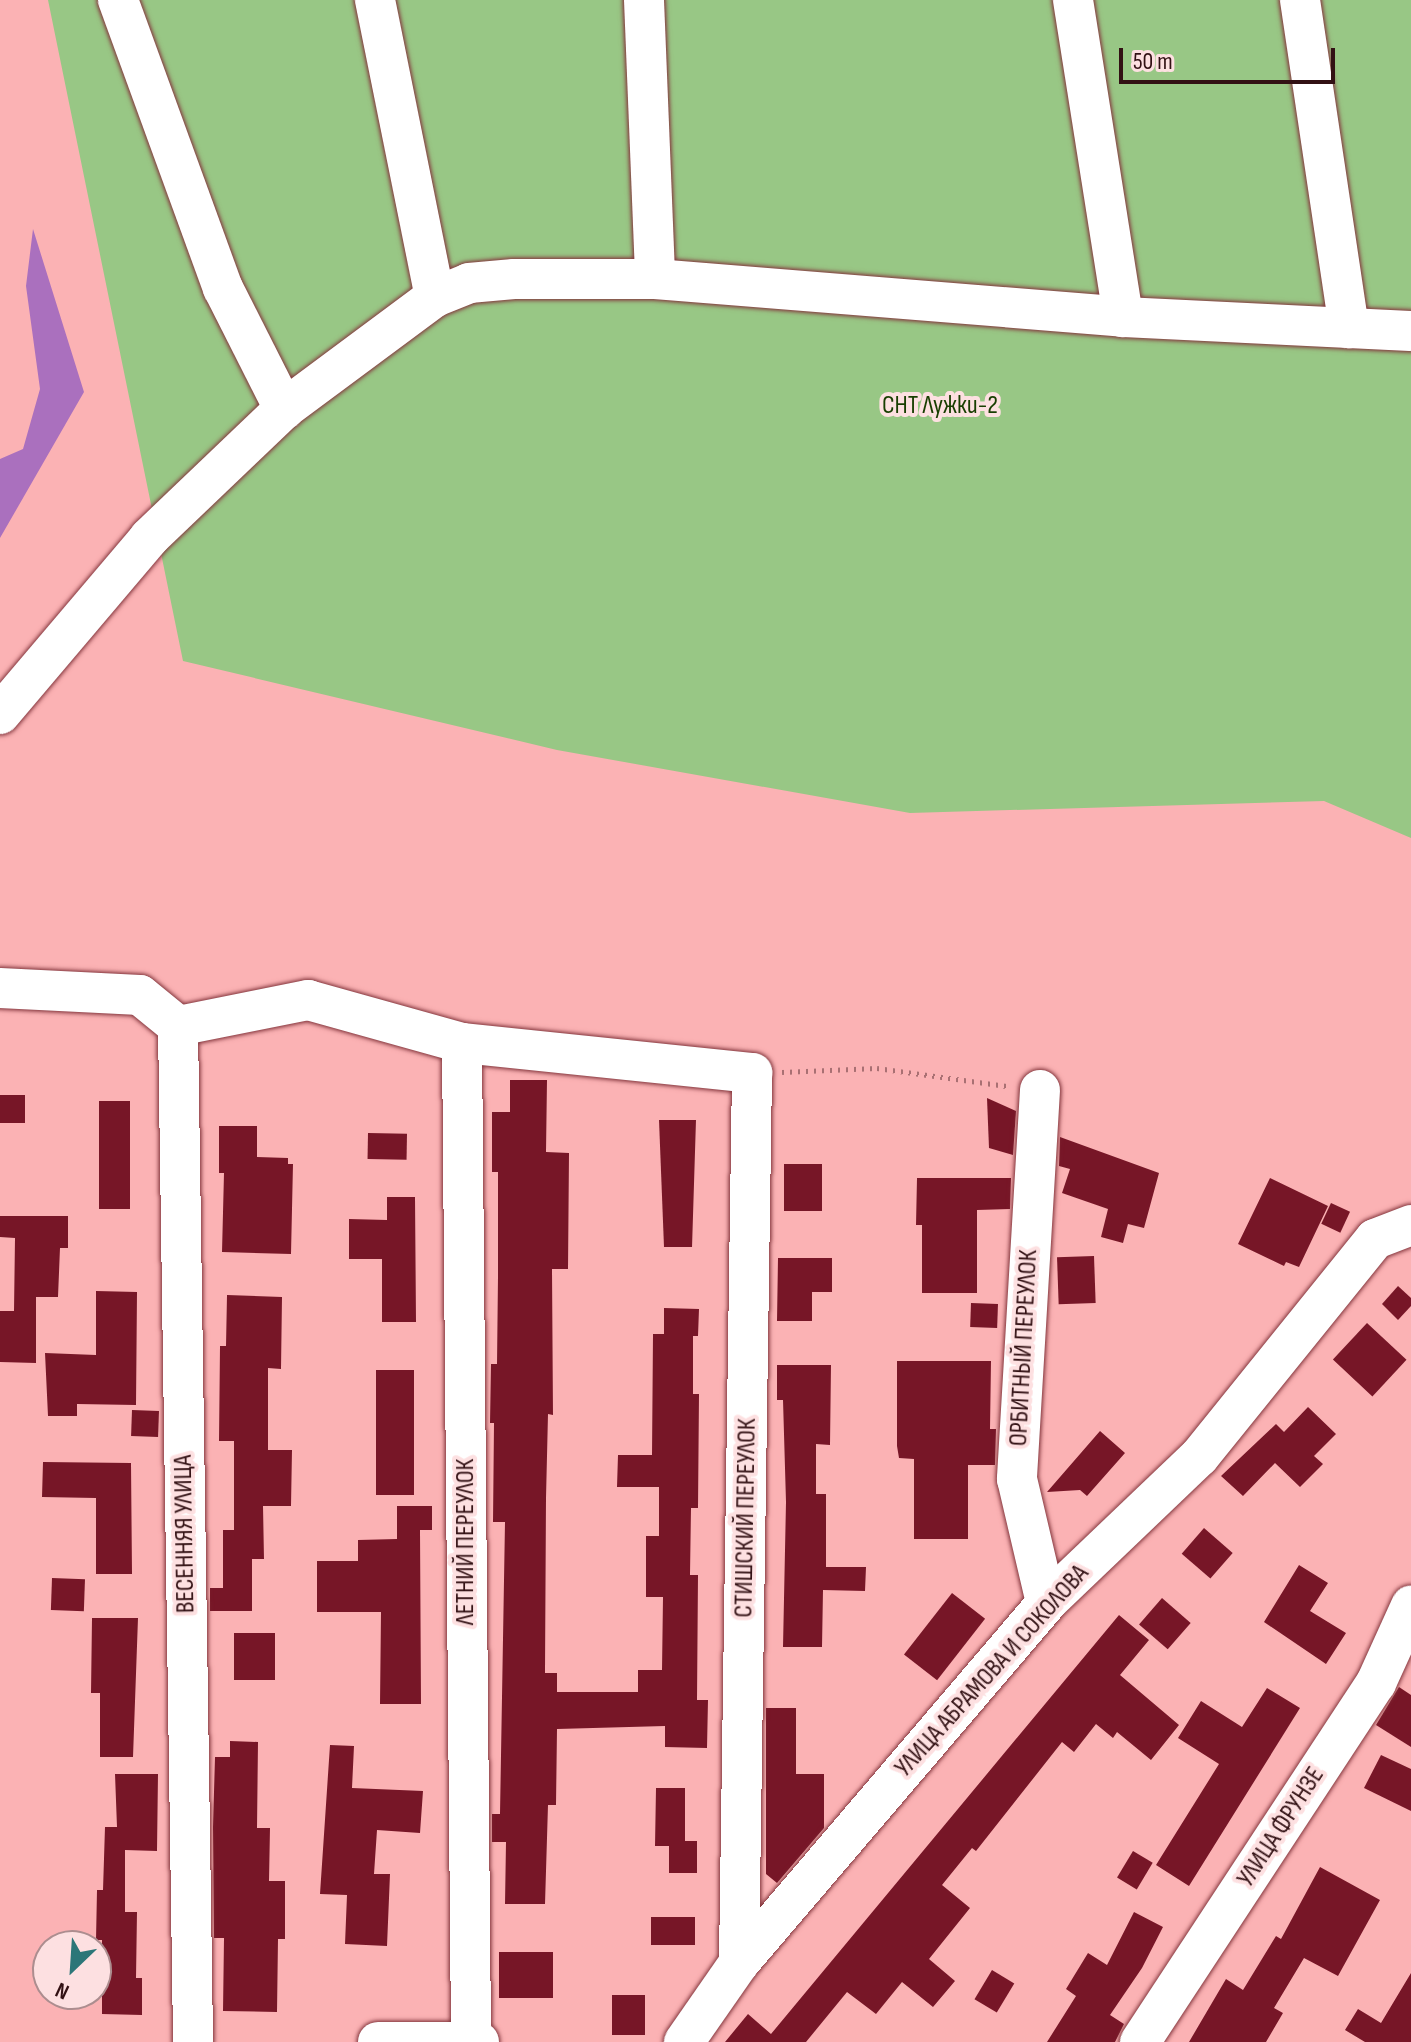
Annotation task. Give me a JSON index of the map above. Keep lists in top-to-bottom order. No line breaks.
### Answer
{"streets":{"street":["ОРБИТНЫЙ ПЕРЕУЛОК","СТИШСКИЙ ПЕРЕУЛОК","ВЕСЕННЯЯ УЛИЦА","ЛЕТНИЙ ПЕРЕУЛОК","УЛИЦА АБРАМОВА И СОКОЛОВА","УЛИЦА ФРУНЗЕ"]},"crossings":[["ОРБИТНЫЙ ПЕРЕУЛОК","УЛИЦА АБРАМОВА И СОКОЛОВА"],["СТИШСКИЙ ПЕРЕУЛОК","УЛИЦА АБРАМОВА И СОКОЛОВА"]],"parks":["СНТ Лужки-2"],"scale_bar":"50 m","north":"bottom left"}
